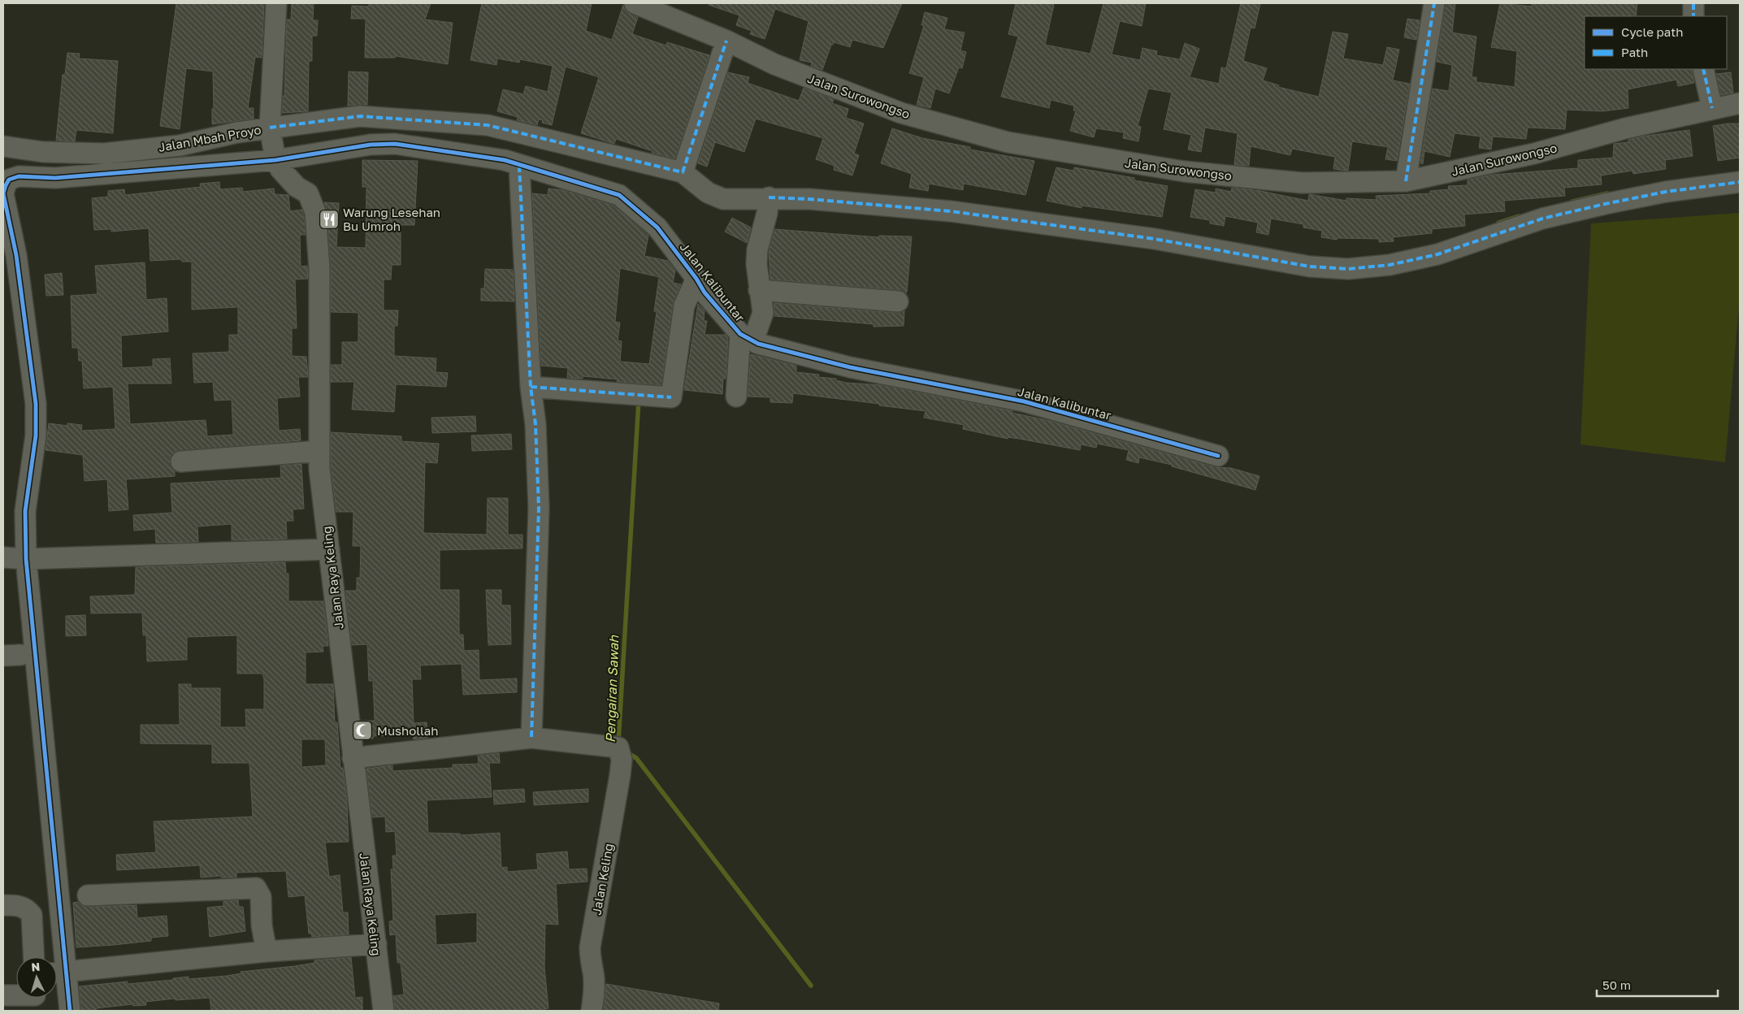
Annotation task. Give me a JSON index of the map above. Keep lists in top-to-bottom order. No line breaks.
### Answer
{"streets":{"street":["Jalan Surowongso","Jalan Mbah Proyo","Jalan Kalibuntar","Jalan Raya Keling","Jalan Keling"]},"crossings":[["Jalan Kalibuntar","Jalan Raya Keling"]],"water":["Pengairan Sawah"],"places":{"restaurant":["Warung Lesehan Bu Umroh"],"mosque":["Mushollah"]},"legend":["Cycle path","Path"],"scale_bar":"50 m","north":"top"}
